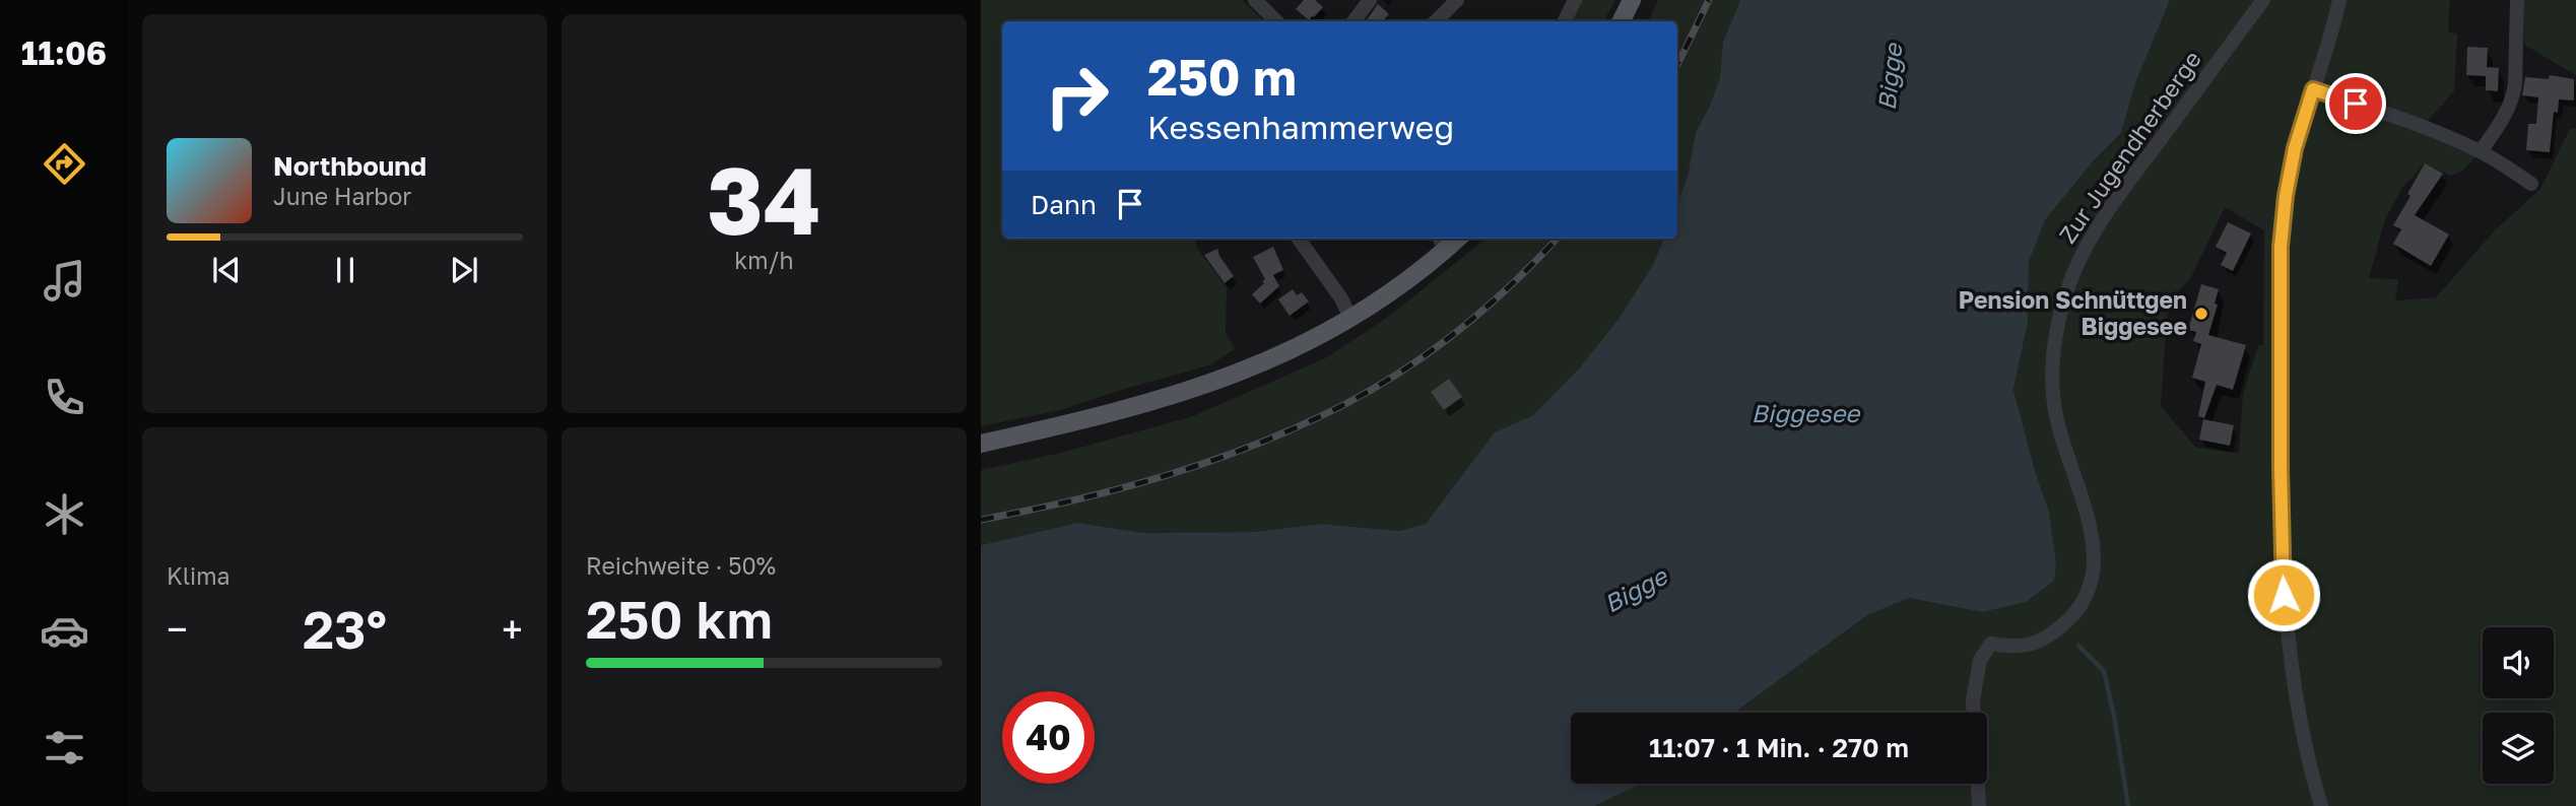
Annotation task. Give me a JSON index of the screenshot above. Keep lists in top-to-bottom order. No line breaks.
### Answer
{"streets":{"street":["Zur Jugendherberge"]},"water":["Bigge","Biggesee"],"places":["Pension Schnüttgen Biggesee"],"page":{"tabs":"11:06","tile":[["34","km/h"],"Klima",["Reichweite · 50%","250 km"]],"turn":["250 m","Kessenhammerweg"],"song":["Northbound","June Harbor"],"then":"Dann","heat":["−","23°","+"],"limit":"40","trip":"11:07 · 1 Min. · 270 m"}}
